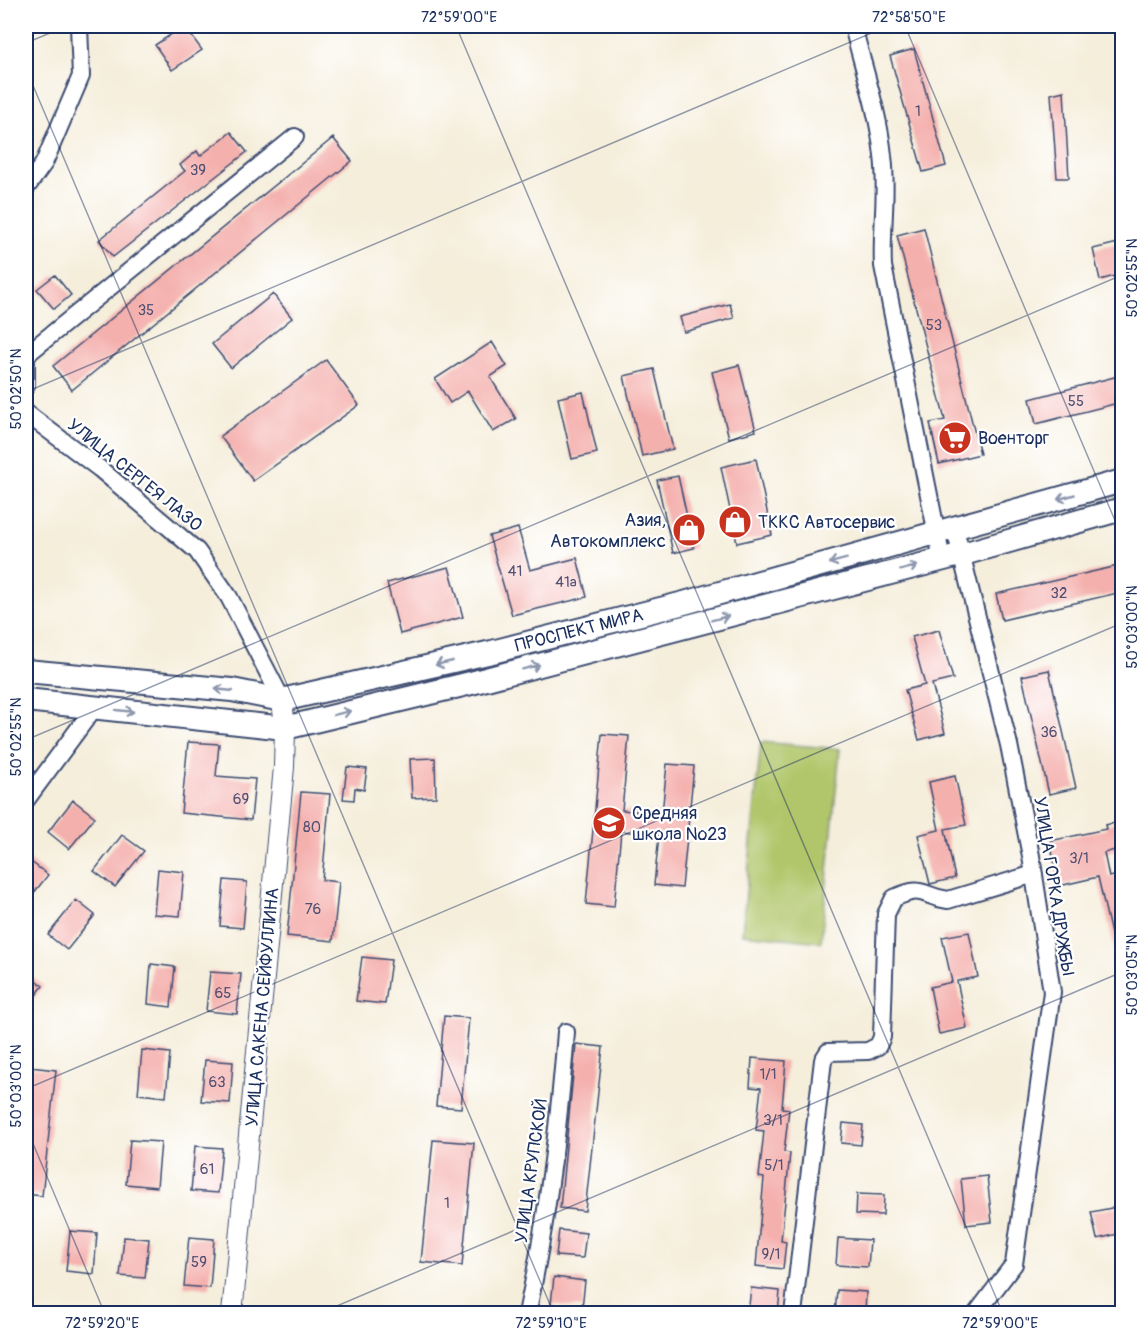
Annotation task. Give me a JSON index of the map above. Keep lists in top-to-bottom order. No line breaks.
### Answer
{"streets":{"main road":["ПРОСПЕКТ МИРА"],"street":["УЛИЦА СЕРГЕЯ ЛАЗО","УЛИЦА ГОРКА ДРУЖБЫ","УЛИЦА САКЕНА СЕЙФУЛЛИНА","УЛИЦА КРУПСКОЙ"]},"crossings":[["УЛИЦА СЕРГЕЯ ЛАЗО","ПРОСПЕКТ МИРА"],["УЛИЦА СЕРГЕЯ ЛАЗО","УЛИЦА САКЕНА СЕЙФУЛЛИНА"],["ПРОСПЕКТ МИРА","УЛИЦА ГОРКА ДРУЖБЫ"],["ПРОСПЕКТ МИРА","УЛИЦА САКЕНА СЕЙФУЛЛИНА"]],"places":{"supermarket":["Военторг"],"shop":["ТККС Автосервис","Азия, Автокомплекс"],"school or university":["Средняя школа №23"]},"house_numbers":["1","39","35","53","55","41","41а","32","36","69","80","3/1","76","65","1/1","63","3/1","5/1","61","1","9/1","59"],"coordinates":["72°59'00\"E","72°58'50\"E","50°02'55\"N","50°02'50\"N","50°03'00\"N","50°03'05\"N","72°59'20\"E","72°59'10\"E"]}
